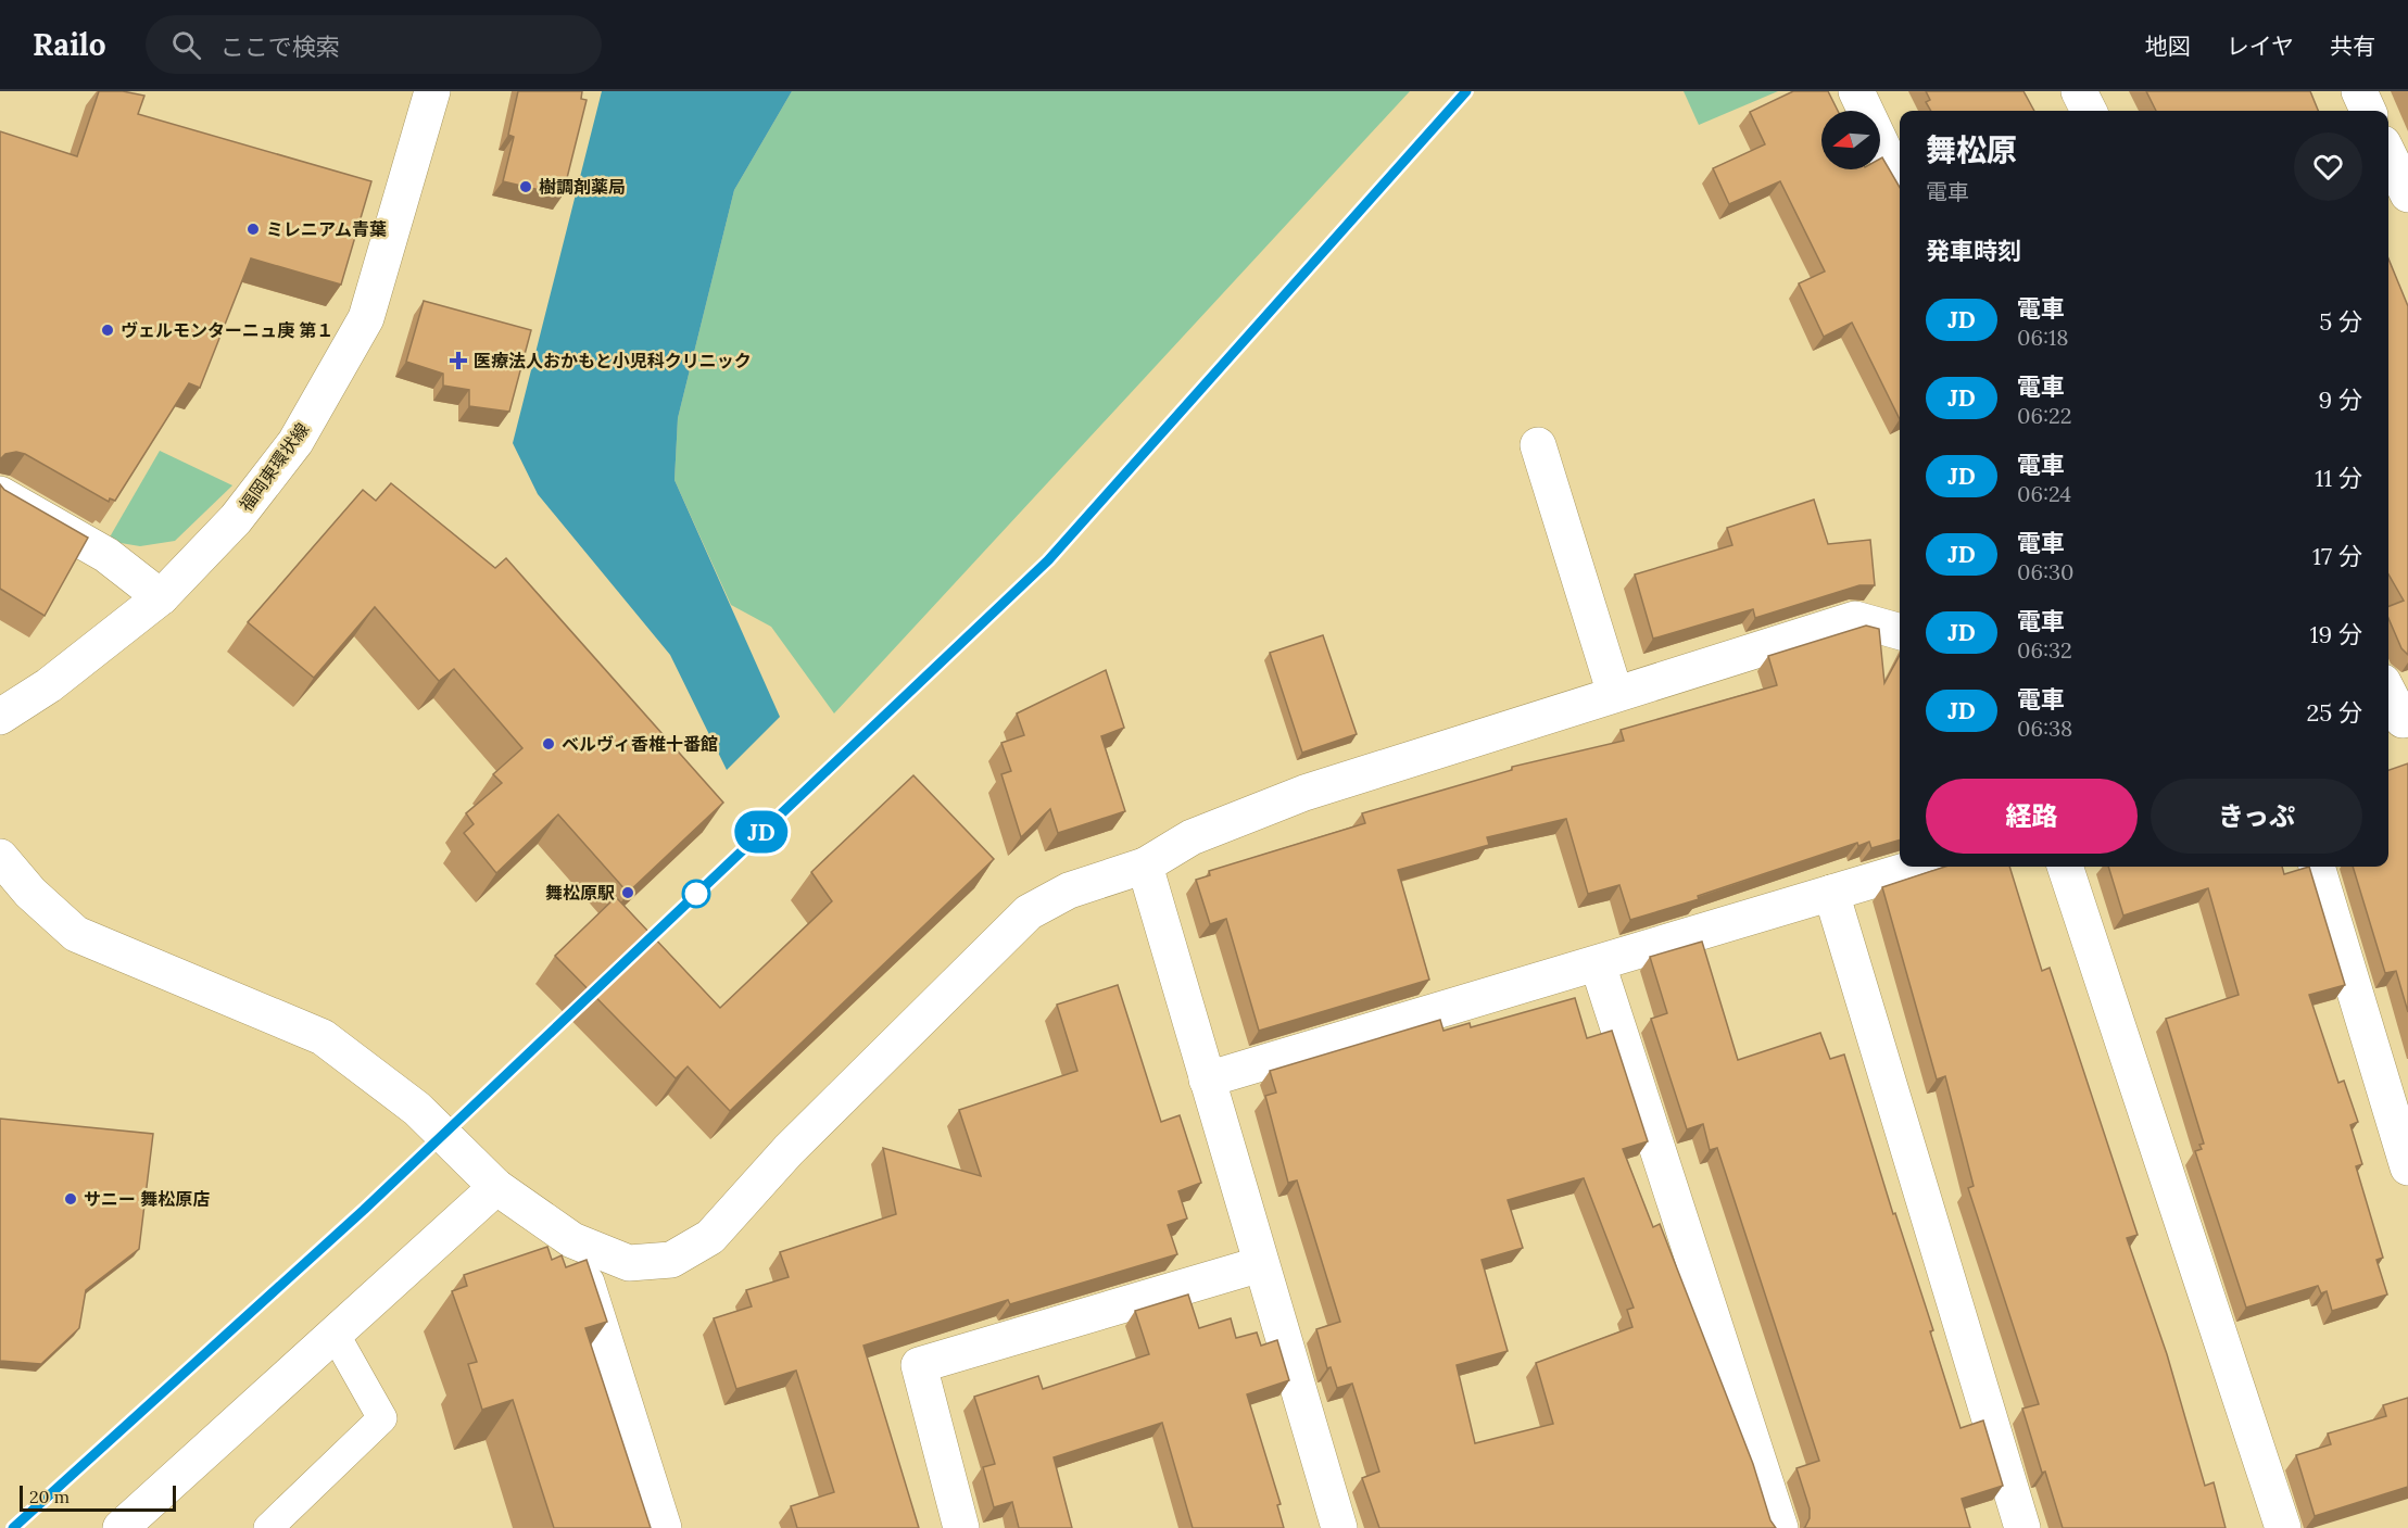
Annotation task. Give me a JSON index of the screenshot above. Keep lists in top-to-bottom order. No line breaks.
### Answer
{"streets":{"street":["福岡東環状線"]},"places":{"other":["樹調剤薬局","ミレニアム青葉","ヴェルモンターニュ庚 第１","ベルヴィ香椎十番館","舞松原駅","サニー 舞松原店"],"health":["医療法人おかもと小児科クリニック"]},"scale_bar":"20 m","north":"left","page":{"header":"Railo","search":"ここで検索","nav":["地図","レイヤ","共有"],"on_map":"JD","heading":[["舞松原","電車"],"発車時刻"],"list":[{"mark":"JD","name":"電車","note":"06:18","value":"5 分"},{"mark":"JD","name":"電車","note":"06:22","value":"9 分"},{"mark":"JD","name":"電車","note":"06:24","value":"11 分"},{"mark":"JD","name":"電車","note":"06:30","value":"17 分"},{"mark":"JD","name":"電車","note":"06:32","value":"19 分"},{"mark":"JD","name":"電車","note":"06:38","value":"25 分"}],"buttons":["経路","きっぷ"],"scale":"20 m"}}
